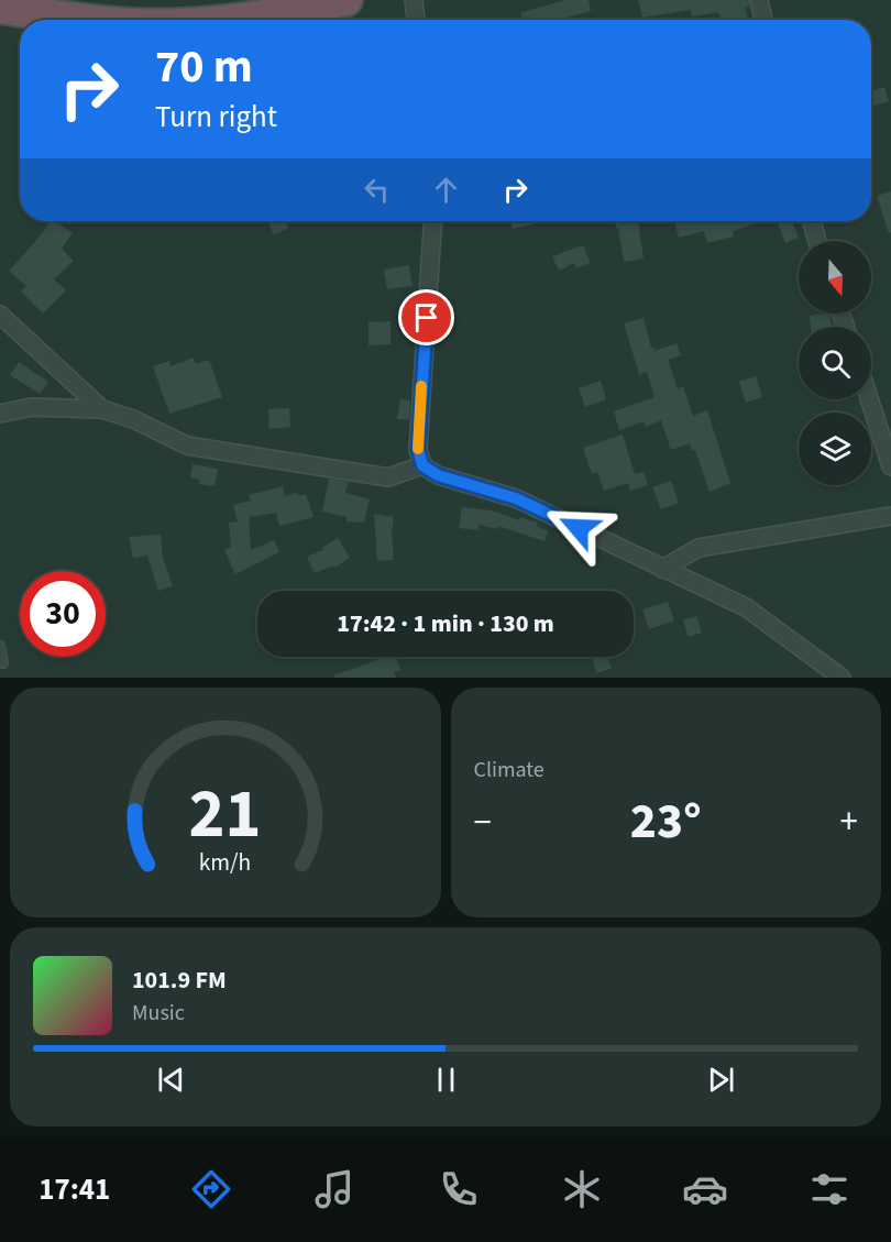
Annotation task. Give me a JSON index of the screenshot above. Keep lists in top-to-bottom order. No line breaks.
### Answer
{"north":"bottom","page":{"turn":["70 m","Turn right"],"limit":"30","trip":"17:42 · 1 min · 130 m","tile":"Climate","heat":["−","23°","+"],"song":["101.9 FM","Music"],"tabs":"17:41","gauge":["21","km/h"]}}
